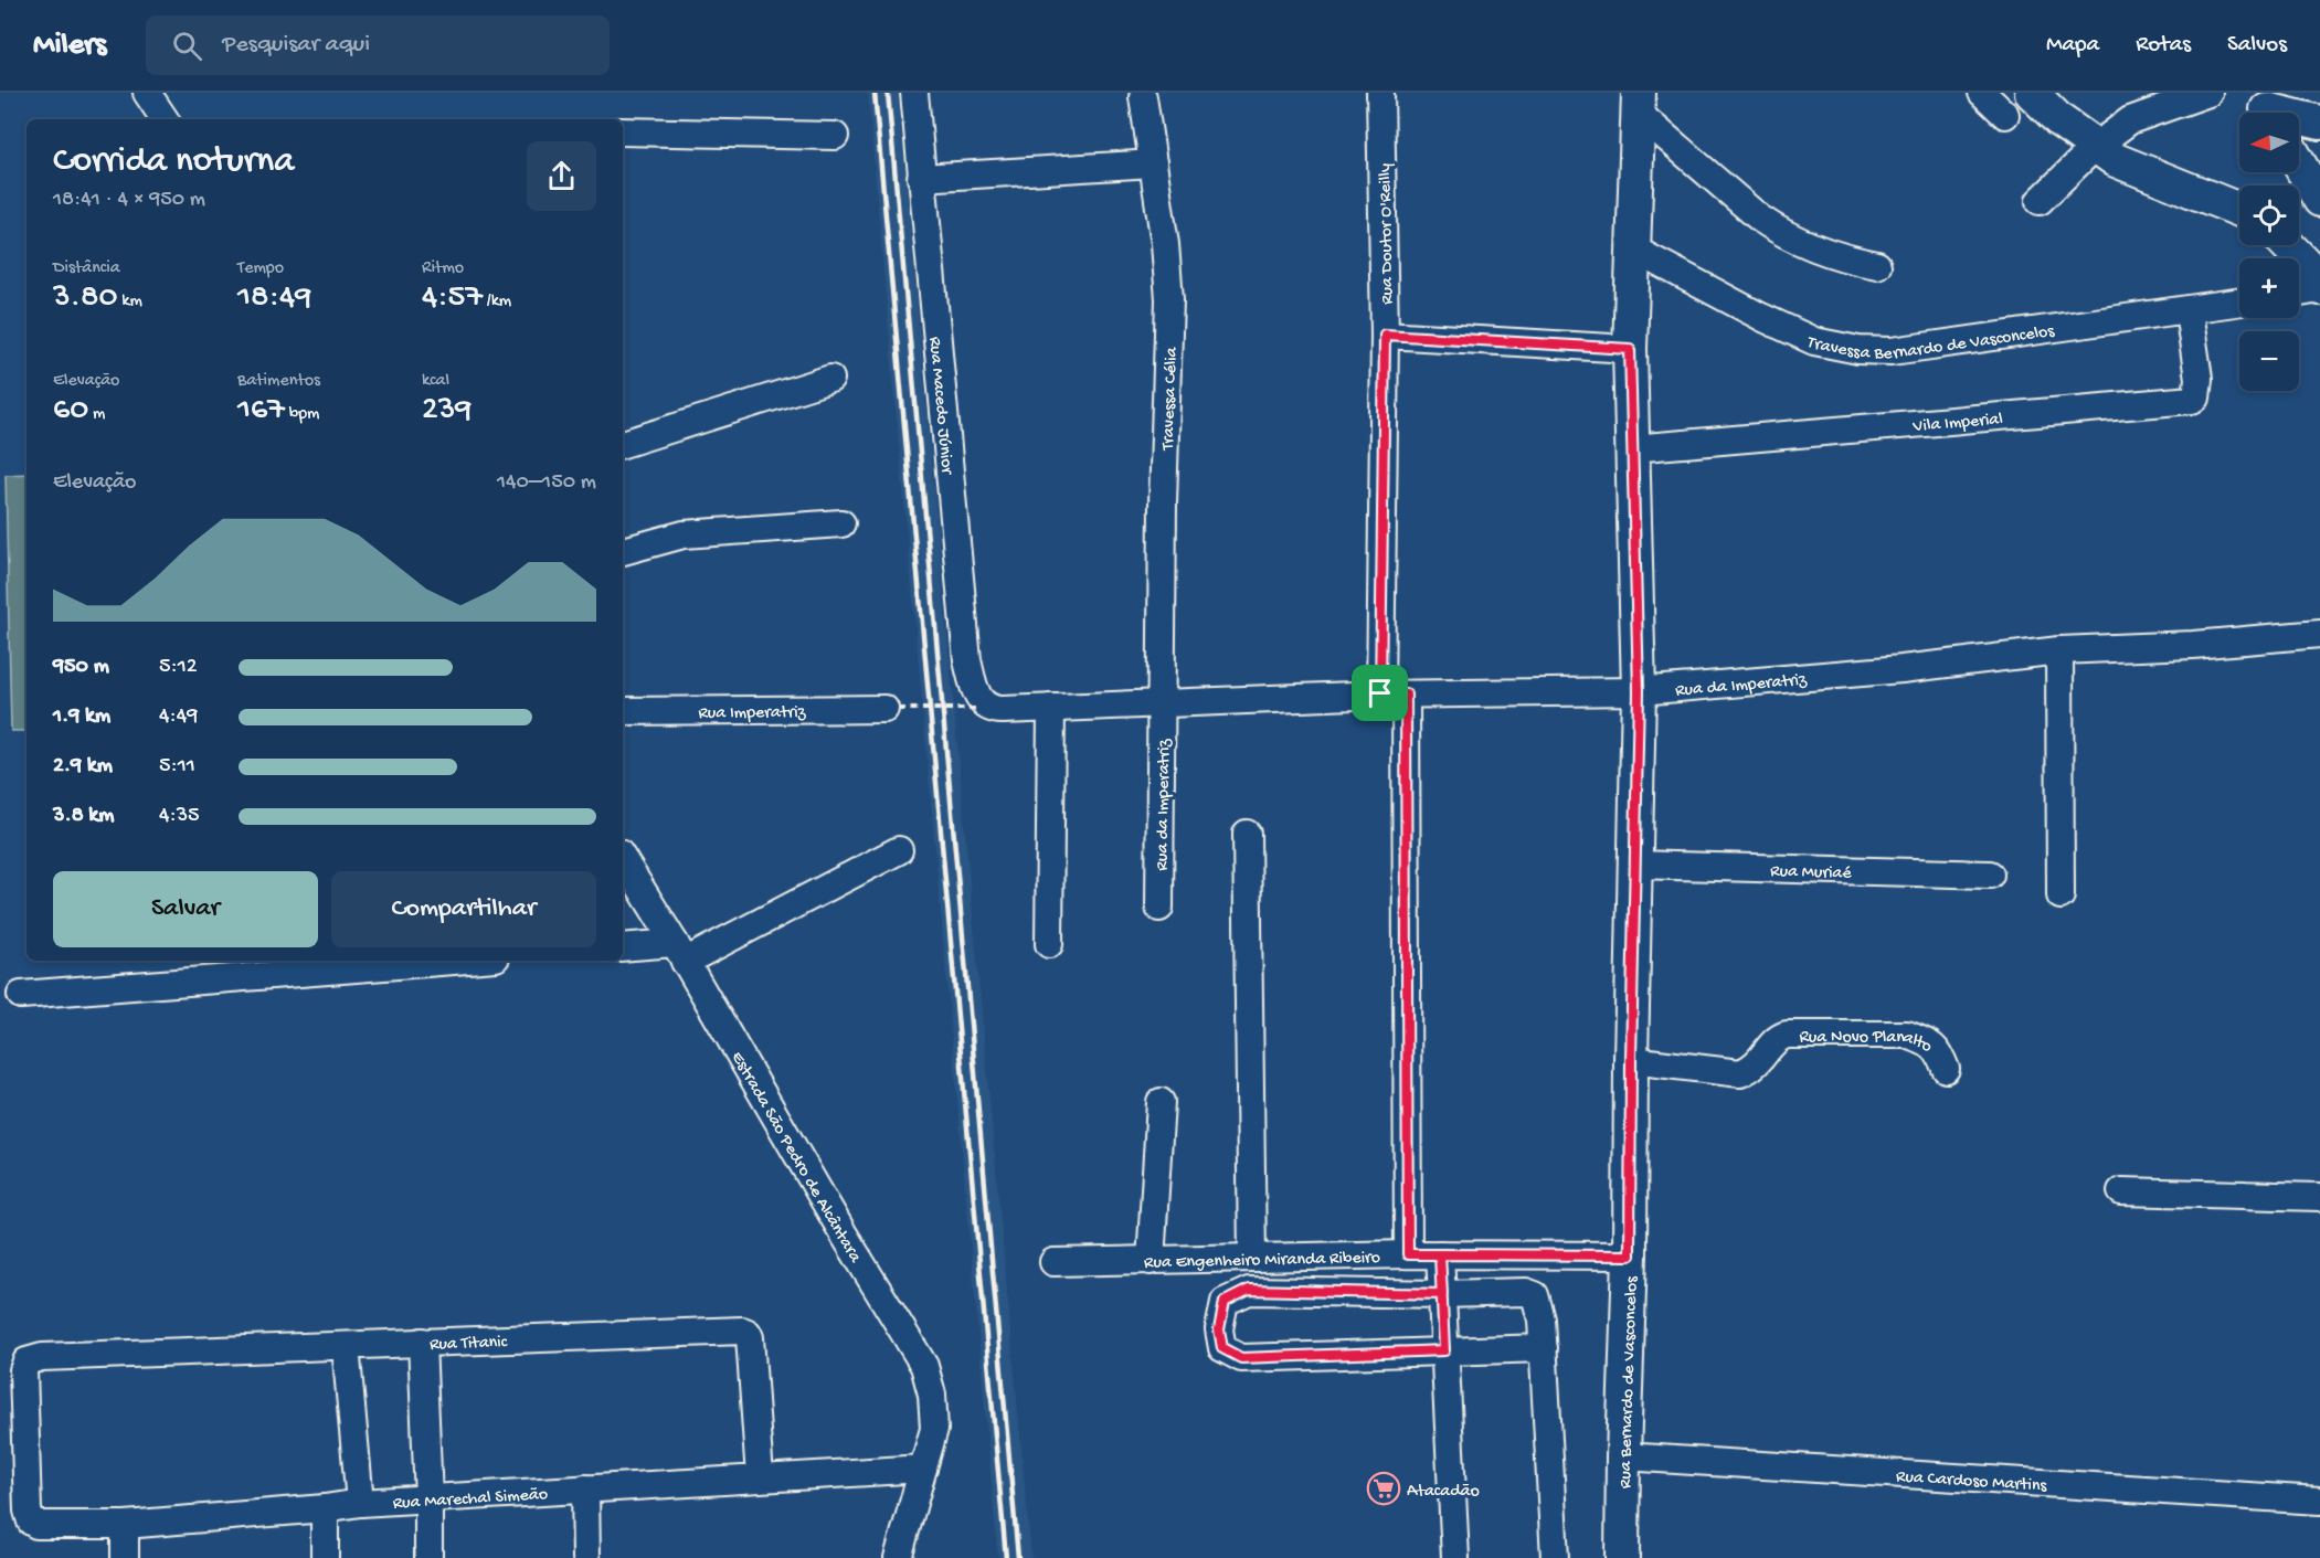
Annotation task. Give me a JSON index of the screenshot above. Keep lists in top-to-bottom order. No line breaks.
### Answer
{"streets":{"main road":["Rua Bernardo de Vasconcelos"],"street":["Rua Doutor O'Reilly","Travessa Bernardo de Vasconcelos","Travessa Célia","Rua Macedo Júnior","Vila Imperial","Rua da Imperatriz","Rua Imperatriz","Rua Muriaé","Rua Novo Planalto","Estrada São Pedro de Alcântara","Rua Engenheiro Miranda Ribeiro","Rua Titanic","Rua Cardoso Martins","Rua Marechal Simeão"]},"crossings":[["Rua Doutor O'Reilly","Rua da Imperatriz"],["Rua Doutor O'Reilly","Rua Engenheiro Miranda Ribeiro"],["Travessa Bernardo de Vasconcelos","Vila Imperial"],["Travessa Bernardo de Vasconcelos","Rua Bernardo de Vasconcelos"],["Travessa Célia","Rua da Imperatriz"],["Rua Macedo Júnior","Rua da Imperatriz"],["Vila Imperial","Rua Bernardo de Vasconcelos"],["Rua da Imperatriz","Rua Bernardo de Vasconcelos"],["Rua Muriaé","Rua Bernardo de Vasconcelos"],["Rua Novo Planalto","Rua Bernardo de Vasconcelos"],["Estrada São Pedro de Alcântara","Rua Marechal Simeão"],["Rua Engenheiro Miranda Ribeiro","Rua Bernardo de Vasconcelos"],["Rua Titanic","Rua Marechal Simeão"],["Rua Bernardo de Vasconcelos","Rua Cardoso Martins"]],"places":{"supermarket":["Atacadão"]},"north":"left","page":{"header":"Milers","search":"Pesquisar aqui","nav":["Mapa","Rotas","Salvos"],"map_buttons":["+","−"],"heading":["Corrida noturna","18:41 · 4 × 950 m"],"stats":[["Distância","3.80 km"],["Tempo","18:49"],["Ritmo","4:57 /km"],["Elevação","60 m"],["Batimentos","167 bpm"],["kcal","239"]],"chart":["Elevação","140–150 m"],"list":[{"name":"950 m","note":"5:12"},{"name":"1.9 km","note":"4:49"},{"name":"2.9 km","note":"5:11"},{"name":"3.8 km","note":"4:35"}],"buttons":["Salvar","Compartilhar"]}}
